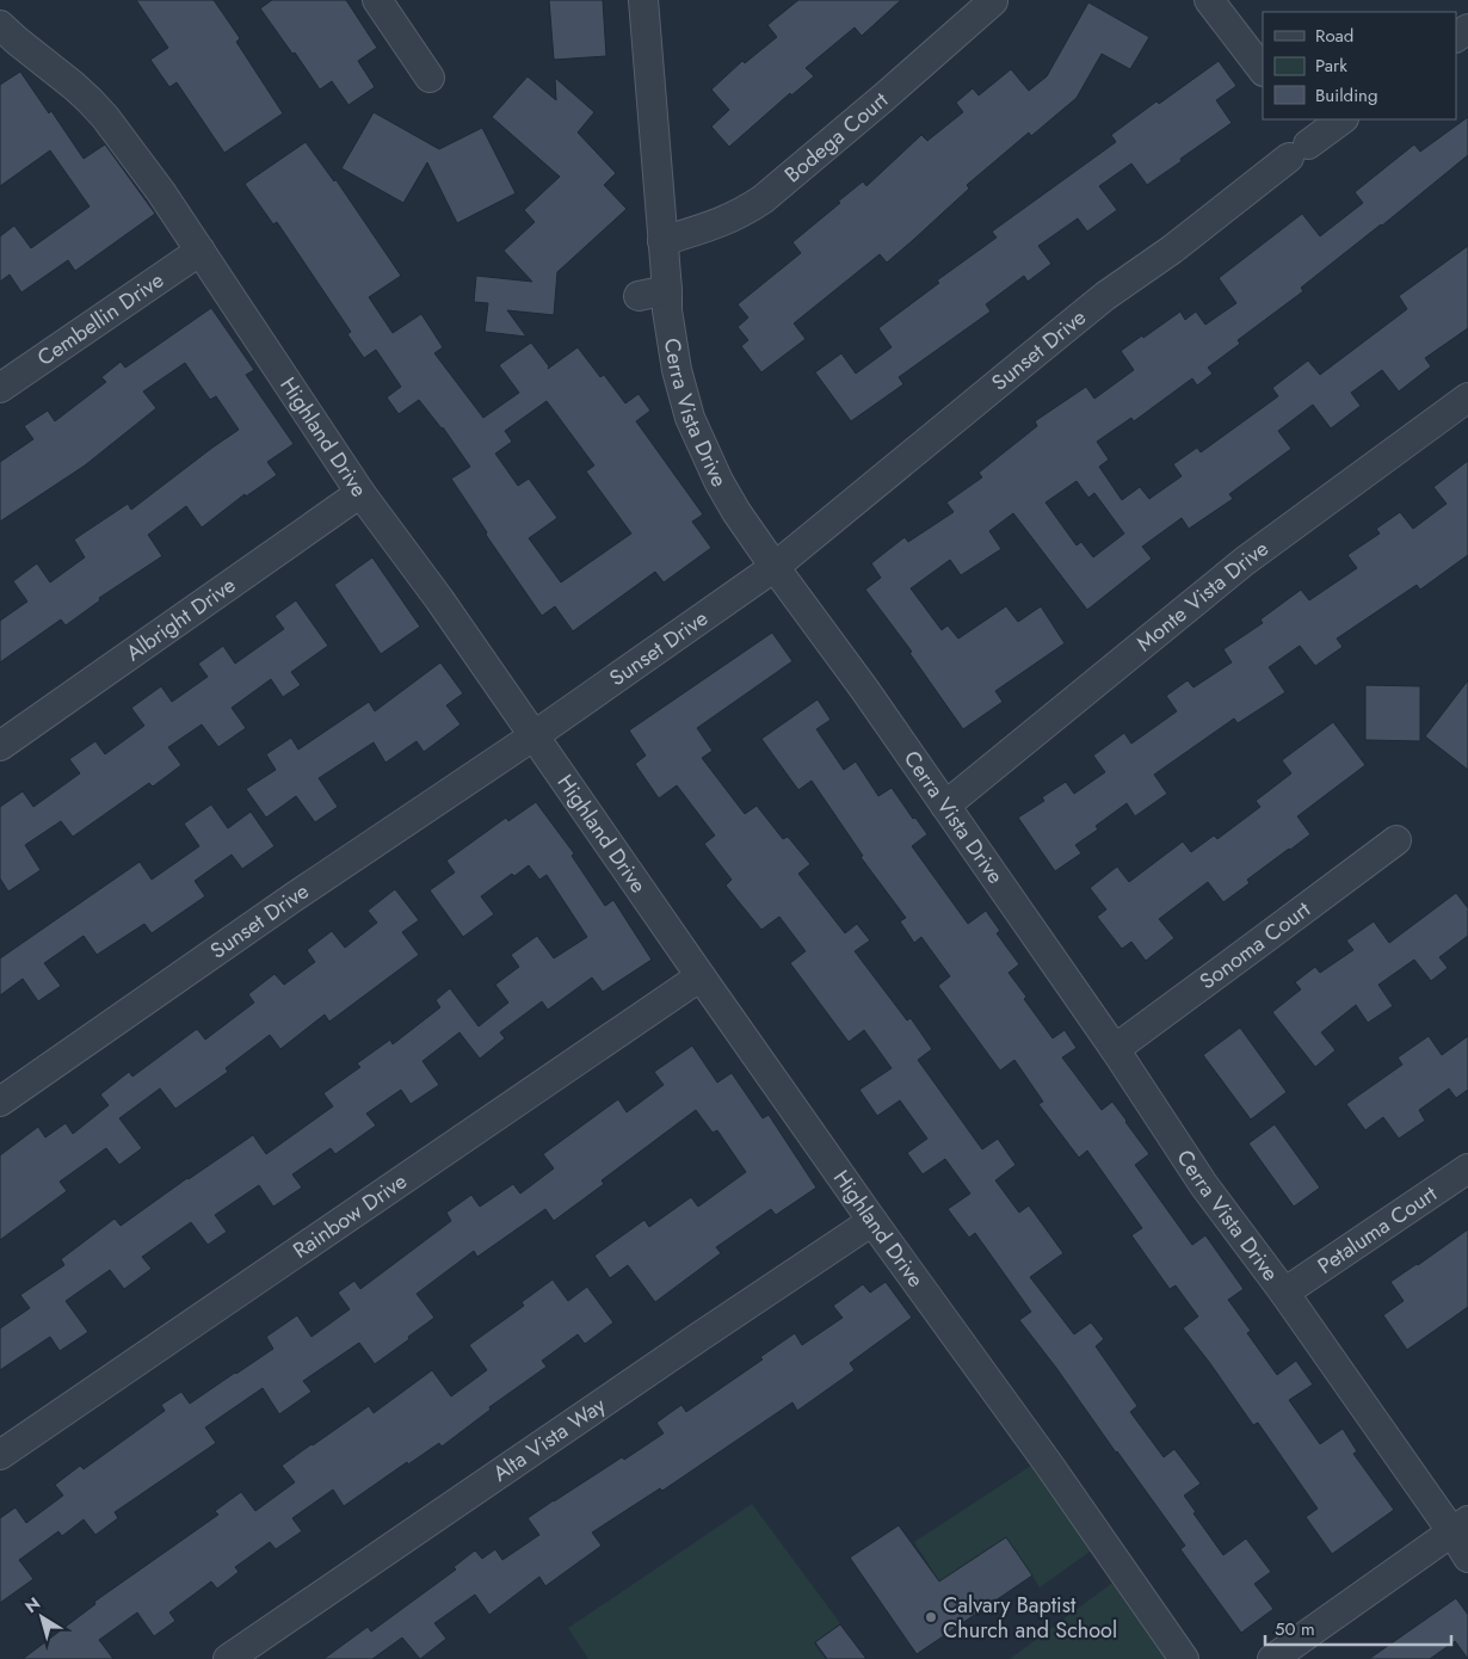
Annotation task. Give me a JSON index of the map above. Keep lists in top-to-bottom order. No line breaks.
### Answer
{"streets":{"street":["Bodega Court","Cembellin Drive","Sunset Drive","Cerra Vista Drive","Highland Drive","Monte Vista Drive","Albright Drive","Sonoma Court","Rainbow Drive","Petaluma Court","Alta Vista Way"]},"crossings":[["Bodega Court","Cerra Vista Drive"],["Cembellin Drive","Highland Drive"],["Sunset Drive","Cerra Vista Drive"],["Sunset Drive","Highland Drive"],["Cerra Vista Drive","Monte Vista Drive"],["Cerra Vista Drive","Sonoma Court"],["Cerra Vista Drive","Petaluma Court"],["Highland Drive","Albright Drive"],["Highland Drive","Rainbow Drive"],["Highland Drive","Alta Vista Way"]],"places":["Calvary Baptist Church and School"],"legend":["Road","Park","Building"],"scale_bar":"50 m","north":"top left"}
